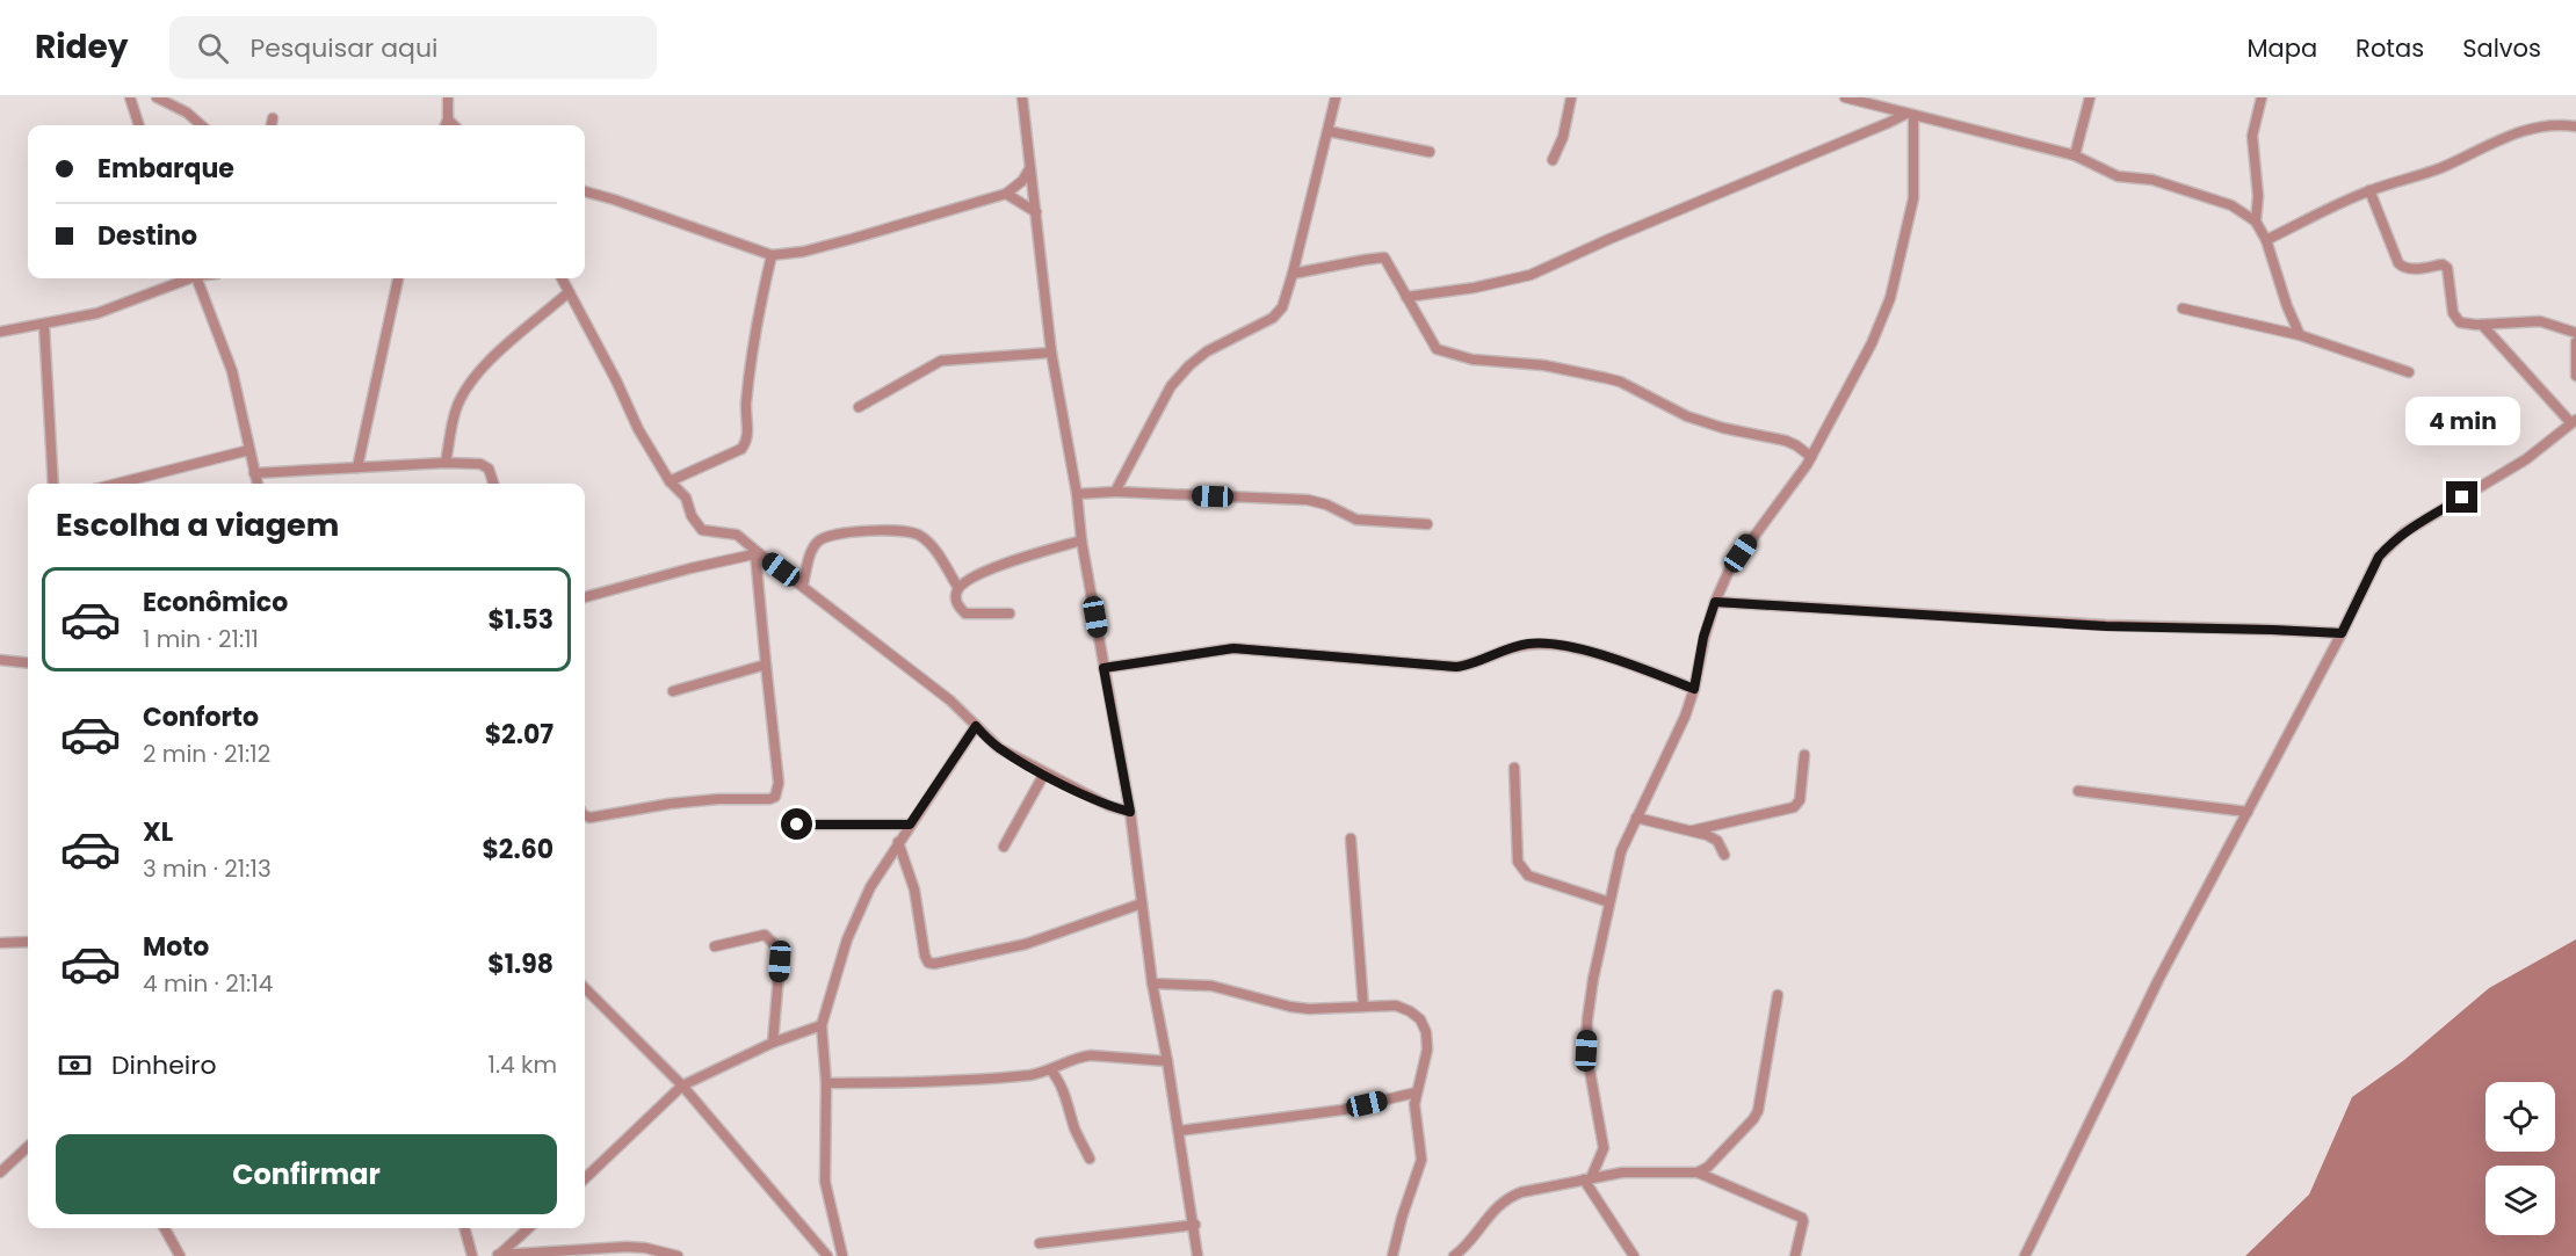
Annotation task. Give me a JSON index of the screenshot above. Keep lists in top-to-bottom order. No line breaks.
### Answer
{"page":{"header":"Ridey","search":"Pesquisar aqui","nav":["Mapa","Rotas","Salvos"],"banner":["Embarque","Destino"],"bubble":"4 min","heading":"Escolha a viagem","list":[{"name":"Econômico","note":"1 min · 21:11","value":"$1.53"},{"name":"Conforto","note":"2 min · 21:12","value":"$2.07"},{"name":"XL","note":"3 min · 21:13","value":"$2.60"},{"name":"Moto","note":"4 min · 21:14","value":"$1.98"}],"pay":["Dinheiro","1.4 km"],"buttons":"Confirmar"}}
